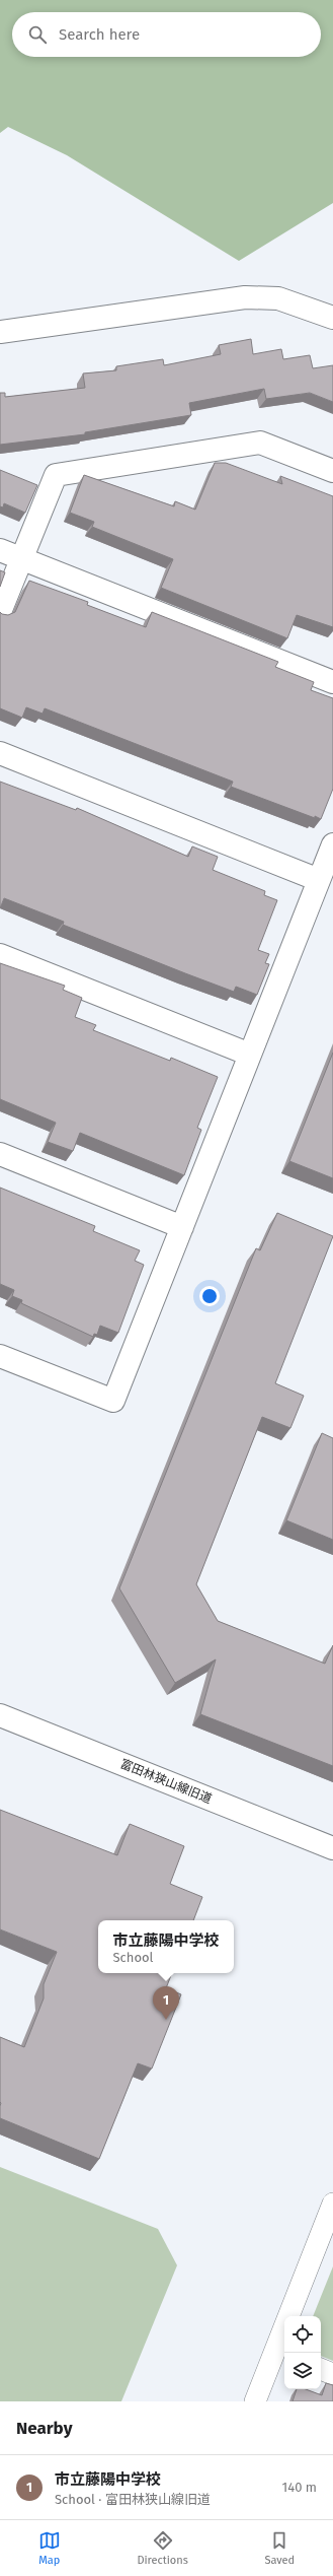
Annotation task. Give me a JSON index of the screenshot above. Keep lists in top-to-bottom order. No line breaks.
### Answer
{"streets":{"street":["富田林狭山線旧道"]},"page":{"search":"Search here","popup":["市立藤陽中学校","School"],"pins":"1","heading":"Nearby","list":[{"mark":"1","name":"市立藤陽中学校","note":"School · 富田林狭山線旧道","value":"140 m"}],"nav":["Map","Directions","Saved"]}}
